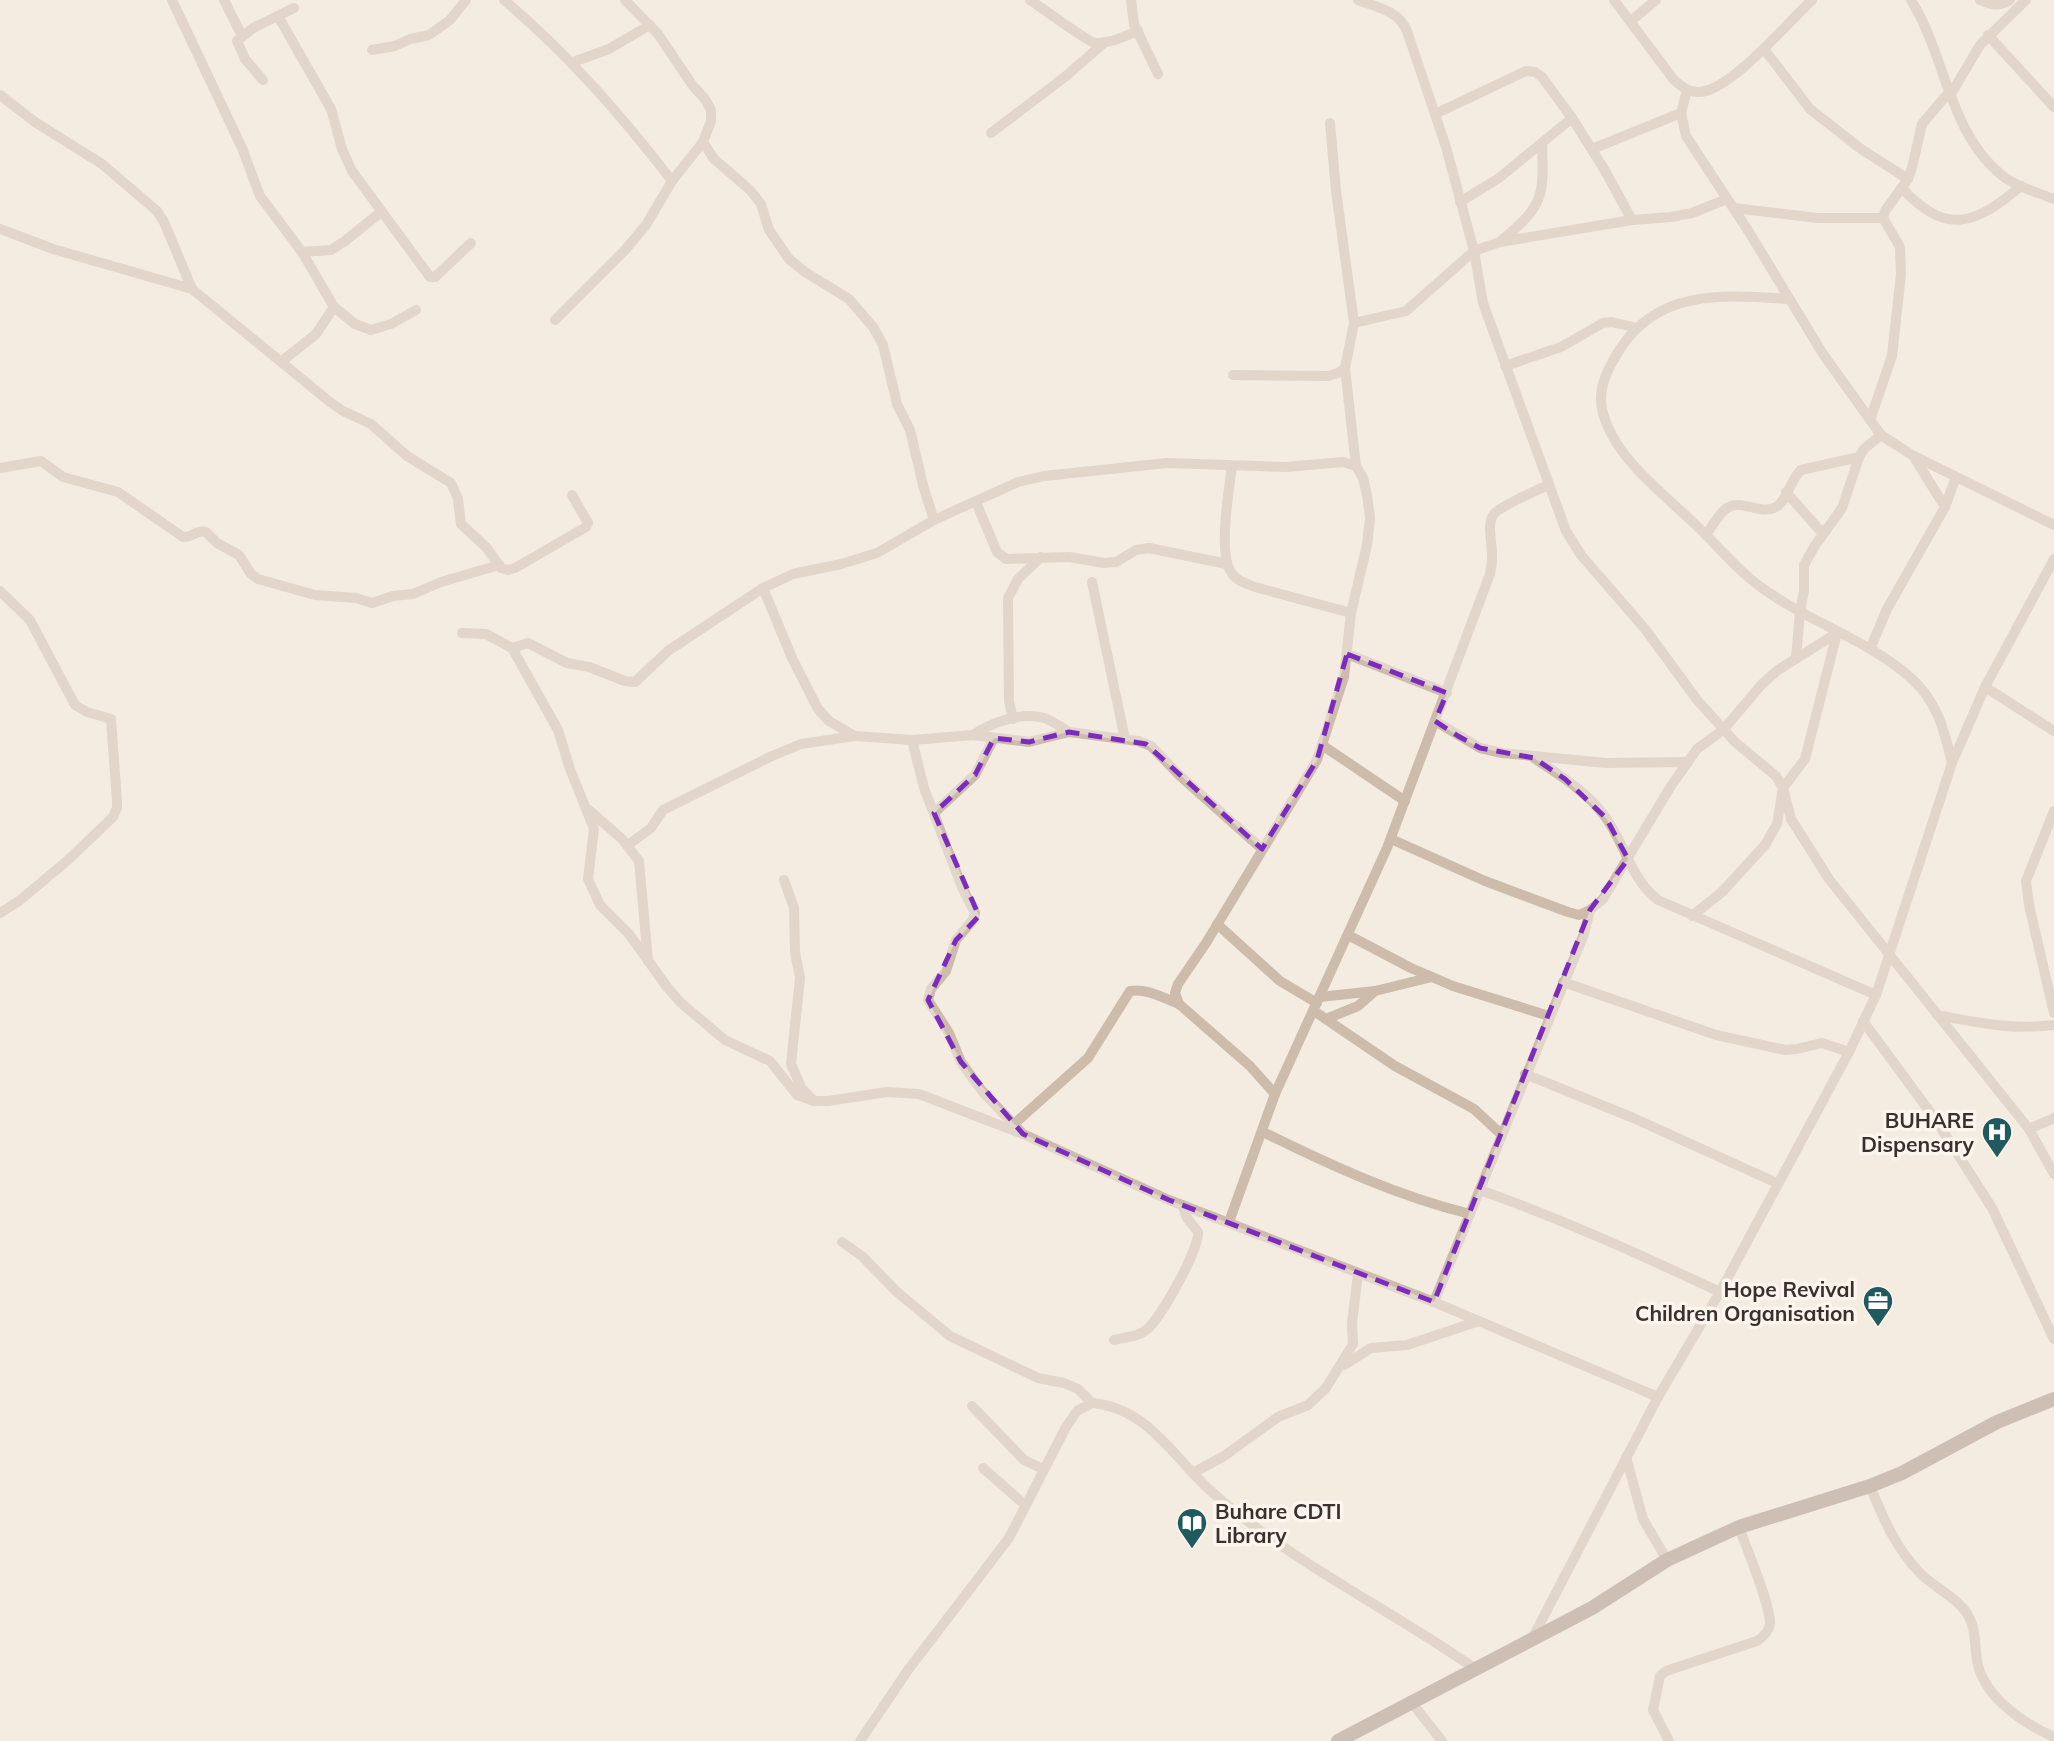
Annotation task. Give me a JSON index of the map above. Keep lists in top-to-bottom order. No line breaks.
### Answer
{"places":{"hospital":["BUHARE Dispensary"],"office":["Hope Revival Children Organisation"],"library":["Buhare CDTI Library"]}}
